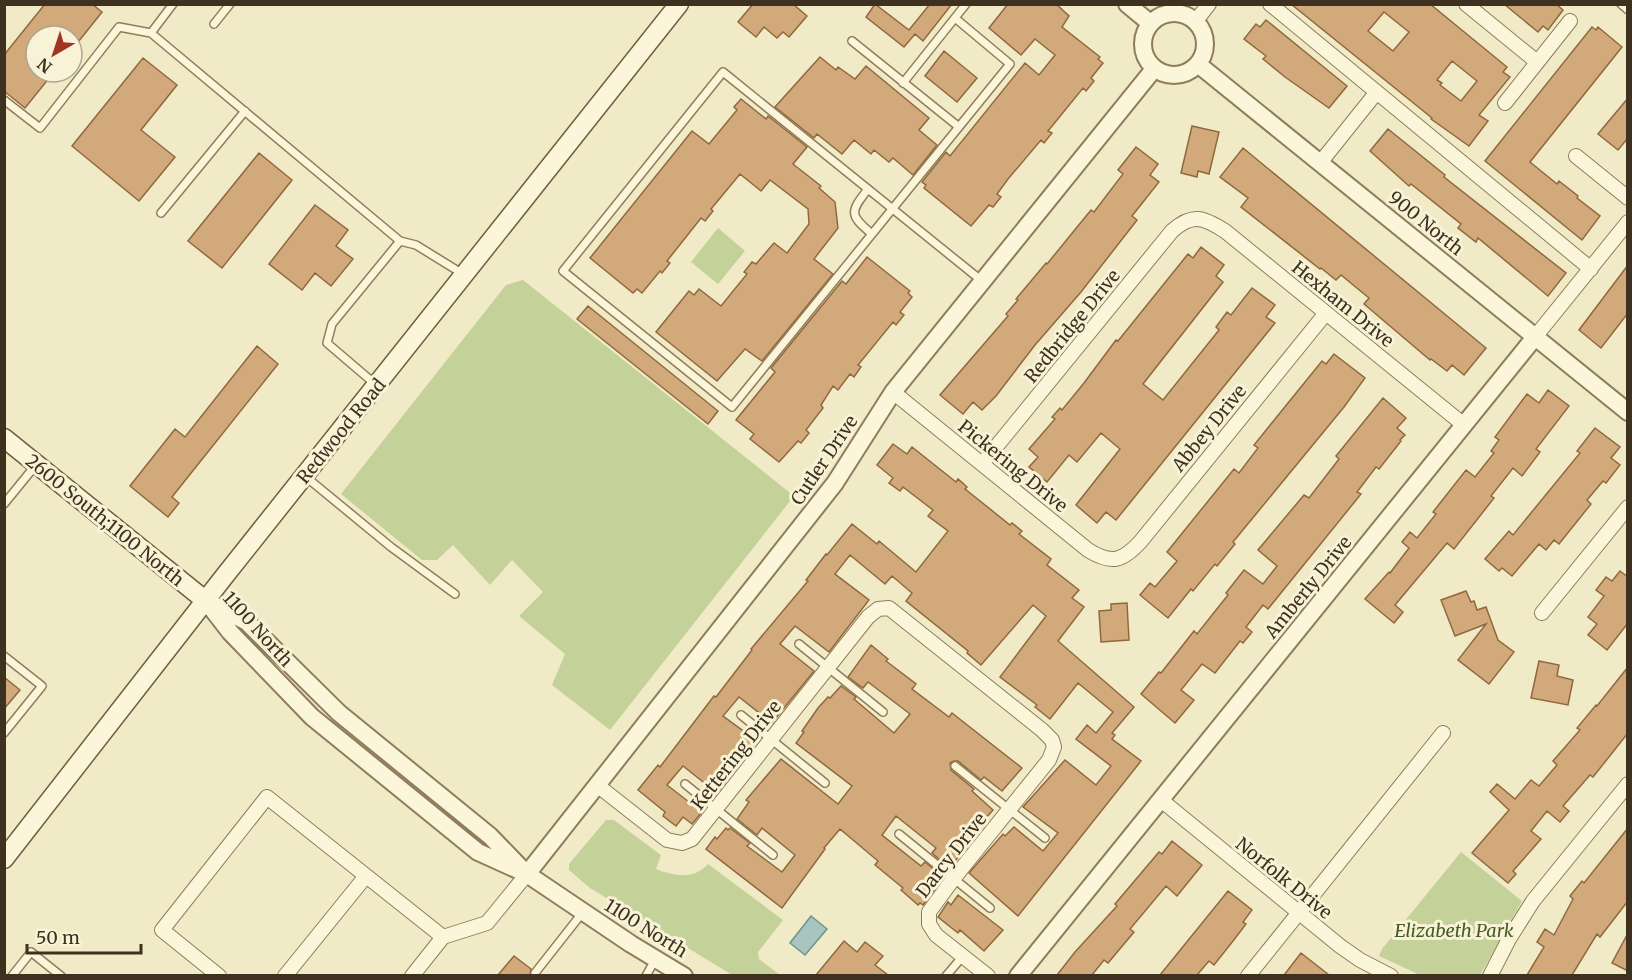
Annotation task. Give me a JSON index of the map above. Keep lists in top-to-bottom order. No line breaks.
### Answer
{"streets":{"main road":["Redwood Road","2600 South;1100 North"],"street":["900 North","Hexham Drive","Redbridge Drive","Abbey Drive","Cutler Drive","Pickering Drive","Amberly Drive","1100 North","Kettering Drive","Darcy Drive","Norfolk Drive"]},"crossings":[["900 North","Cutler Drive"],["900 North","Amberly Drive"],["Hexham Drive","Redbridge Drive"],["Hexham Drive","Abbey Drive"],["Hexham Drive","Amberly Drive"],["Redbridge Drive","Pickering Drive"],["Abbey Drive","Pickering Drive"],["Redwood Road","2600 South;1100 North"],["Redwood Road","1100 North"],["Cutler Drive","Pickering Drive"],["Cutler Drive","1100 North"],["Cutler Drive","Kettering Drive"],["2600 South;1100 North","1100 North"],["Amberly Drive","Norfolk Drive"],["Kettering Drive","Darcy Drive"]],"parks":["Elizabeth Park"],"scale_bar":"50 m","north":"bottom left"}
